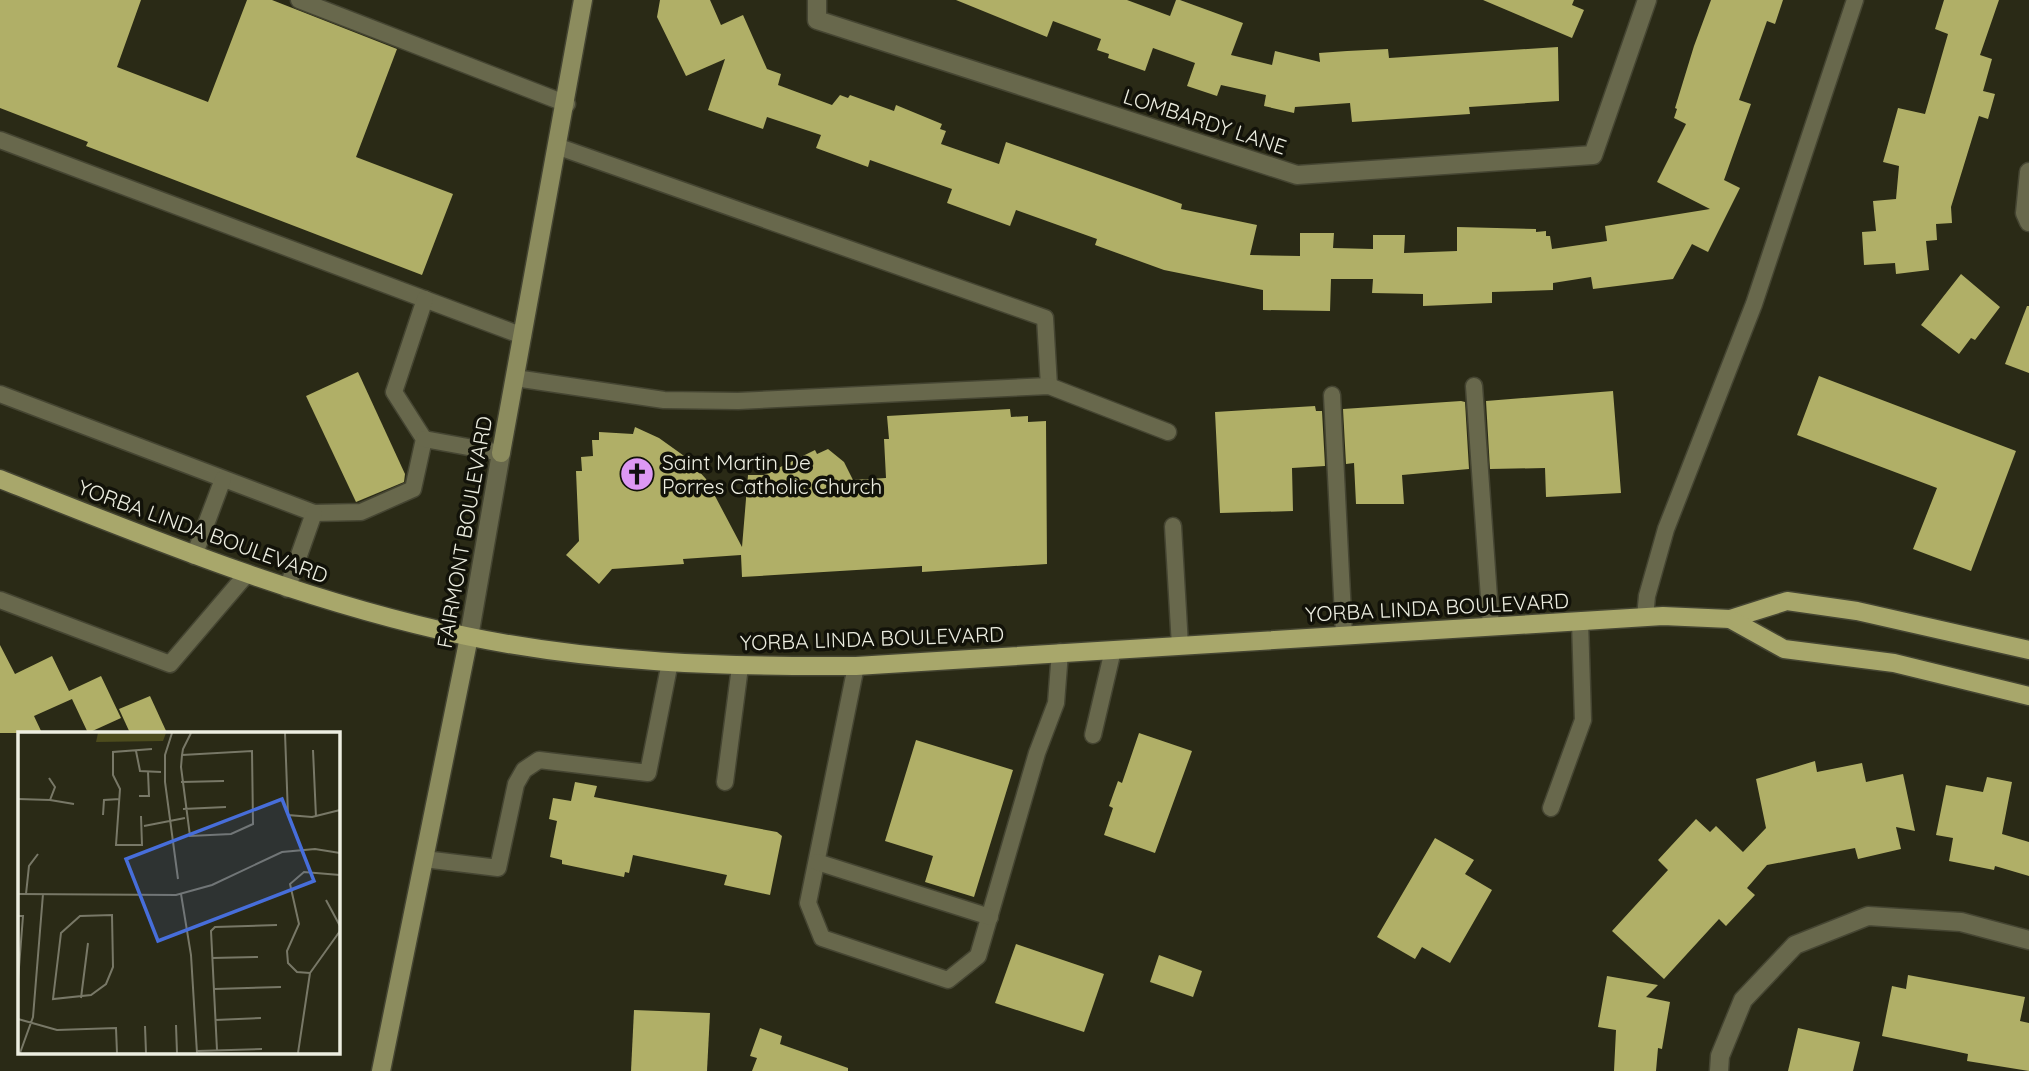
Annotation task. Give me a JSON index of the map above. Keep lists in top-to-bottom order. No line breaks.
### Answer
{"streets":{"main road":["YORBA LINDA BOULEVARD","FAIRMONT BOULEVARD"],"street":["LOMBARDY LANE"]},"crossings":[["YORBA LINDA BOULEVARD","FAIRMONT BOULEVARD"]],"places":{"church":["Saint Martin De Porres Catholic Church"]}}
